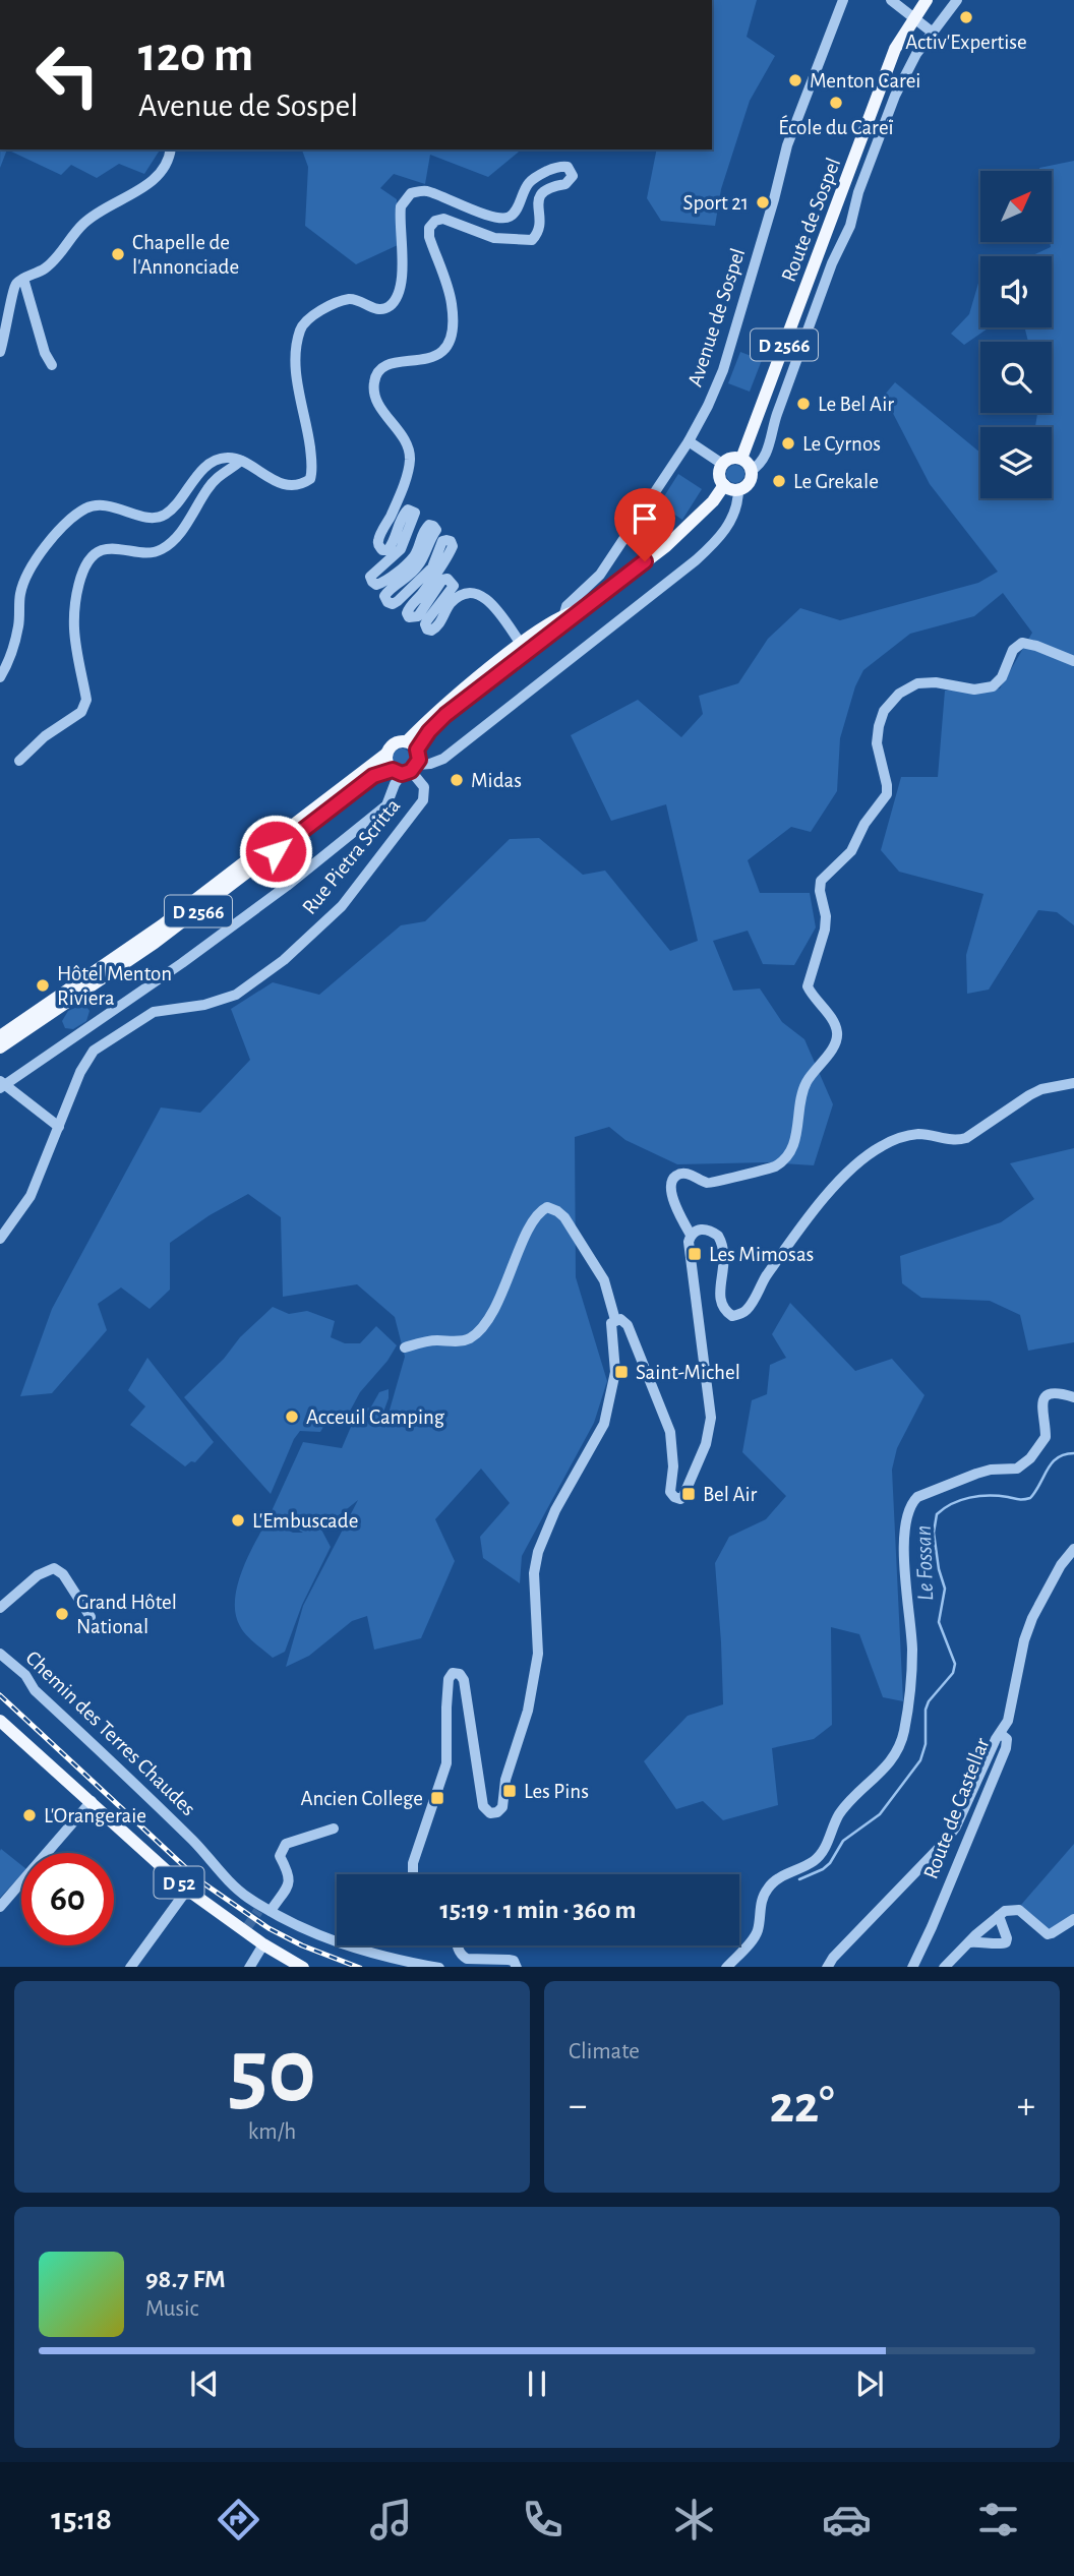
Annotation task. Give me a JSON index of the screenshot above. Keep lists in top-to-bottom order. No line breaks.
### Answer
{"streets":{"main road":["Route de Sospel","Avenue de Sospel","D 2566","D 52"],"street":["Rue Pietra Scritta","Chemin des Terres Chaudes","Route de Castellar"]},"crossings":[["Route de Sospel","Avenue de Sospel"],["D 2566","Rue Pietra Scritta"]],"water":["Le Fossan"],"places":{"other":["Activ'Expertise","Menton Carei","École du Careï","Sport 21","Chapelle de l'Annonciade","Le Bel Air","Le Cyrnos","Le Grekale","Midas","Hôtel Menton Riviera","Acceuil Camping","L'Embuscade","Grand Hôtel National","L'Orangeraie"],"transit":["Les Mimosas","Saint-Michel","Bel Air","Les Pins","Ancien College"]},"north":"top right","page":{"turn":["120 m","Avenue de Sospel"],"limit":"60","trip":"15:19 · 1 min · 360 m","tile":[["50","km/h"],"Climate"],"heat":["−","22°","+"],"song":["98.7 FM","Music"],"tabs":"15:18"}}
